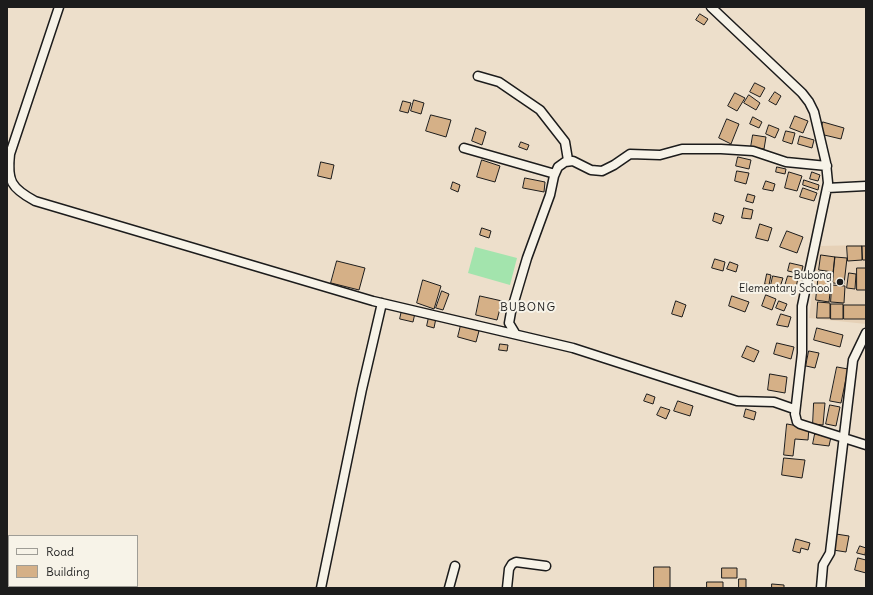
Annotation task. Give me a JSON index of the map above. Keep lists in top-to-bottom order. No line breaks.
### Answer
{"districts":["BUBONG"],"places":["Bubong Elementary School"],"legend":["Road","Building"]}
